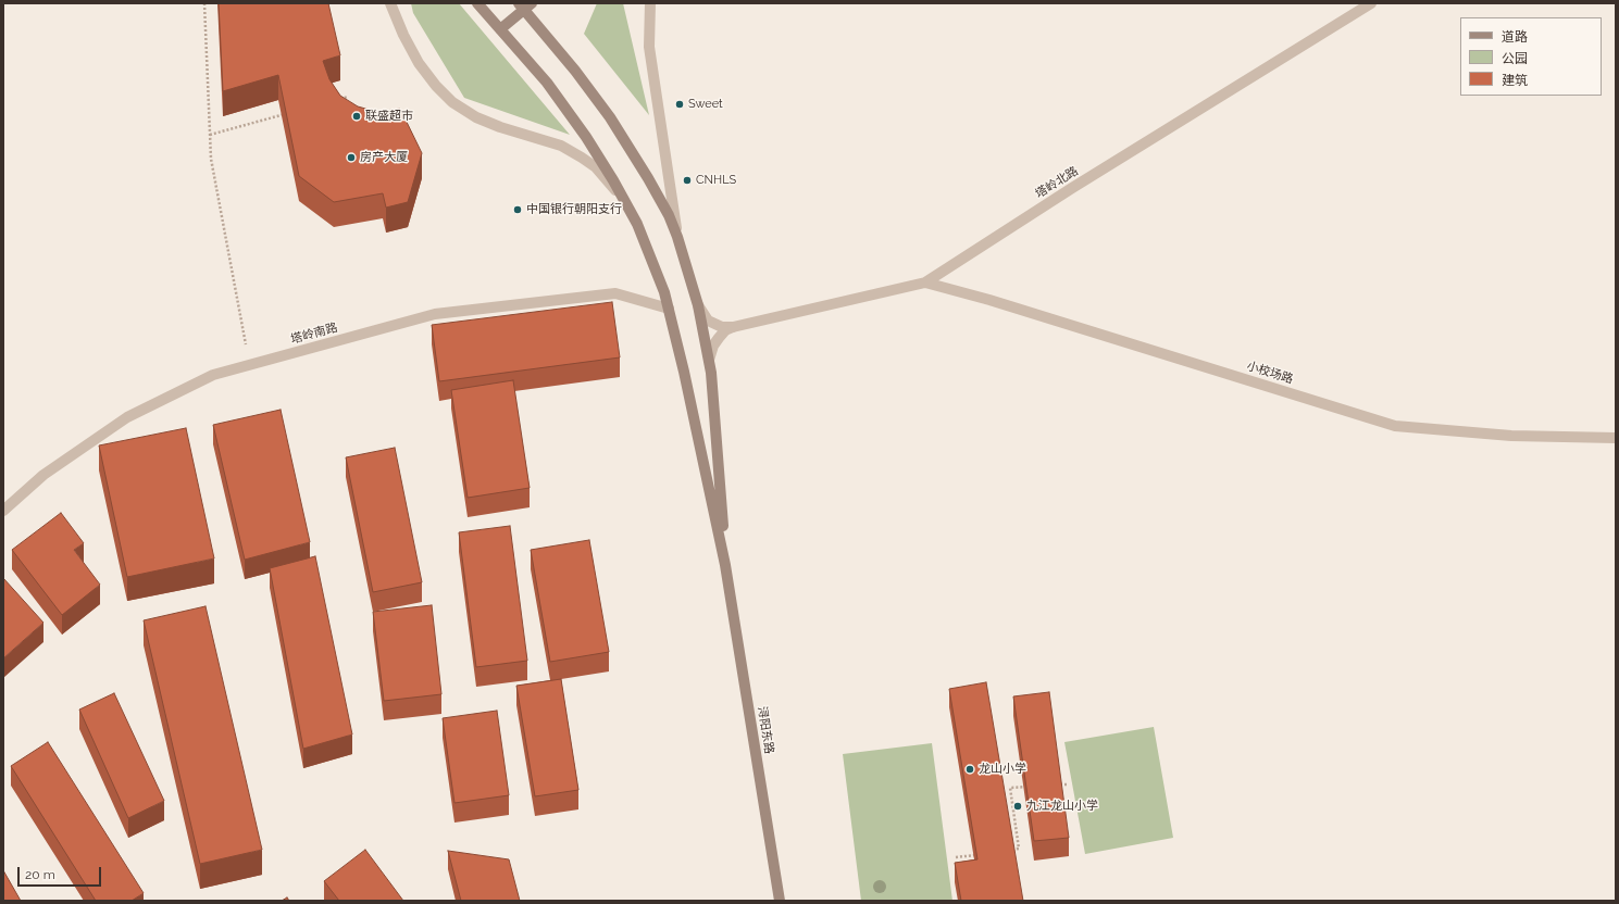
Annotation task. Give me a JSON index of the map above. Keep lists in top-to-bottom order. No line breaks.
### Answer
{"streets":{"main road":["浔阳东路"],"street":["塔岭北路","塔岭南路","小校场路"]},"crossings":[["塔岭北路","小校场路"]],"places":["Sweet","联盛超市","房产大厦","CNHLS","中国银行朝阳支行","龙山小学","九江龙山小学"],"legend":["道路","公园","建筑"],"scale_bar":"20 m"}
